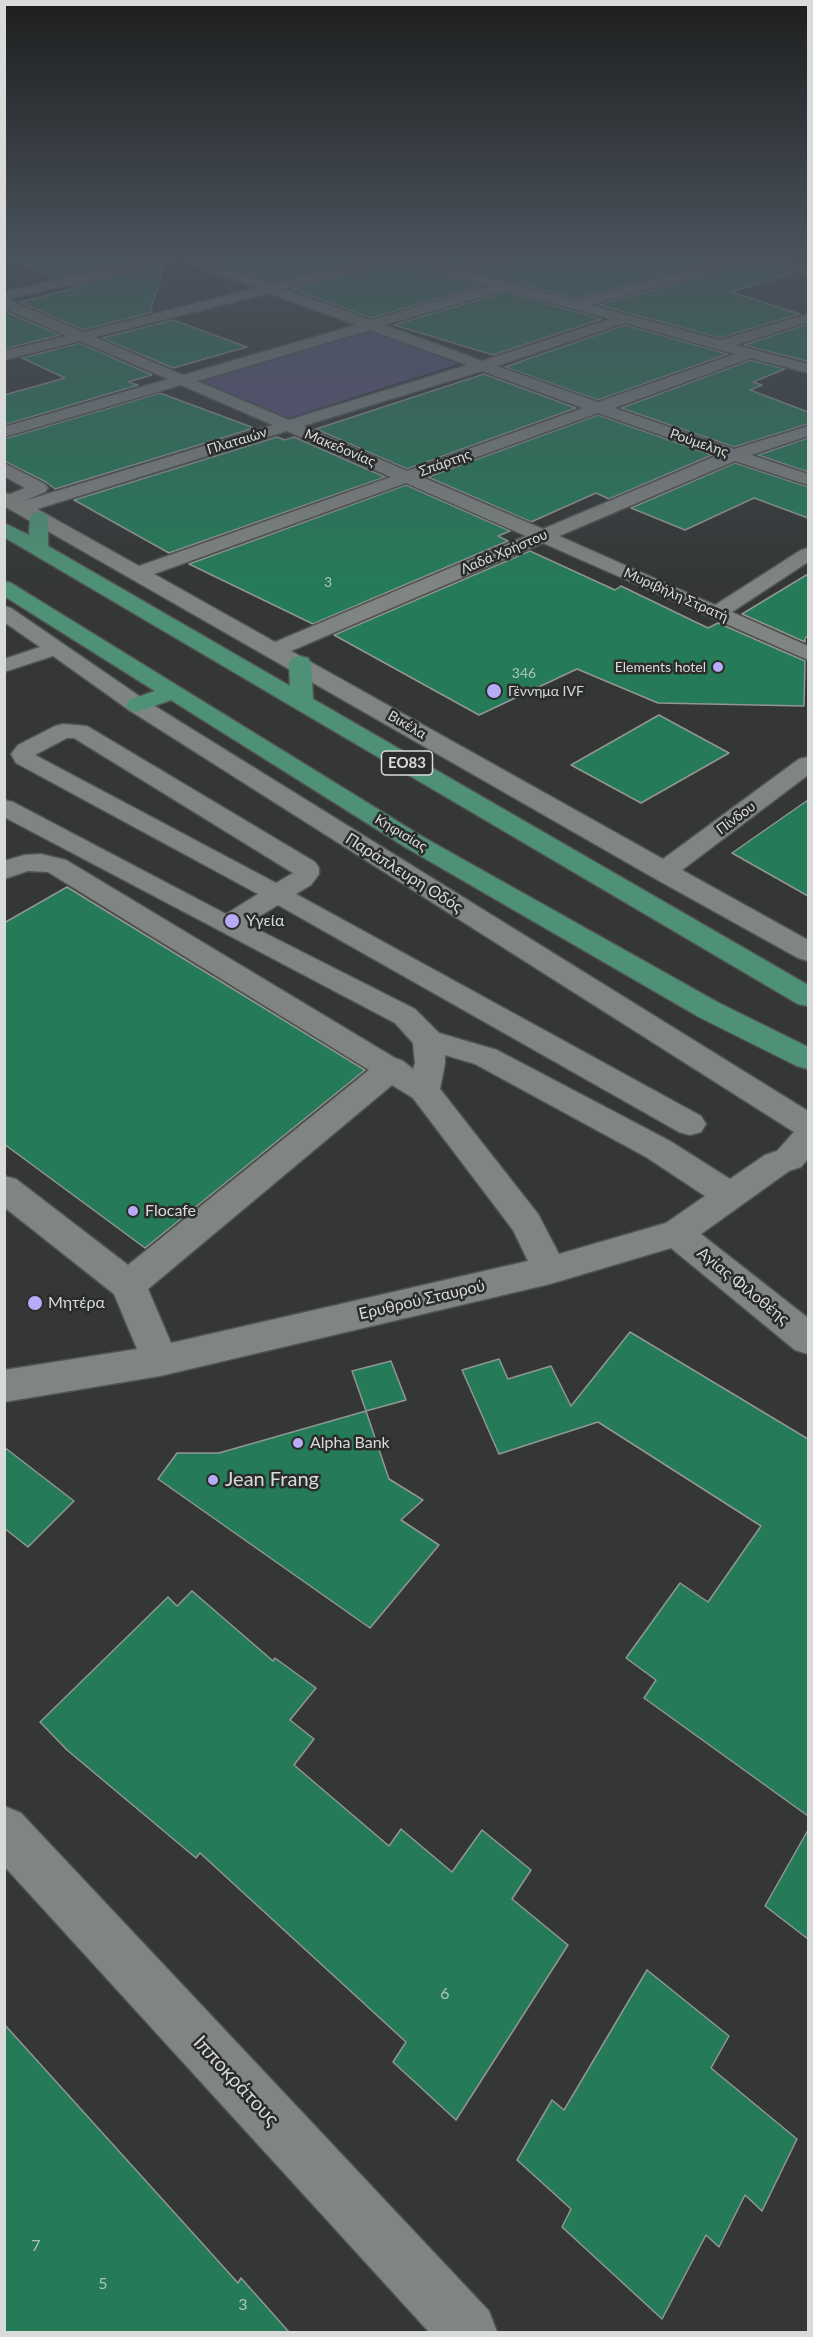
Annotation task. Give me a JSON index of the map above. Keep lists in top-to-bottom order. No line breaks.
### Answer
{"streets":{"main road":["ΕΟ83","Κηφισίας"],"street":["Πλαταιών","Ρούμελης","Μακεδονίας","Σπάρτης","Λαδά Χρήστου","Μυριβήλη Στρατή","Βικέλα","Πίνδου","Παράπλευρη Οδός","Αγίας Φιλοθέης","Ερυθρού Σταυρού","Ιπποκράτους"]},"crossings":[["Πλαταιών","Ρούμελης"],["Πλαταιών","Μακεδονίας"],["Πλαταιών","Βικέλα"],["Ρούμελης","Σπάρτης"],["Ρούμελης","Λαδά Χρήστου"],["Μακεδονίας","Σπάρτης"],["Μακεδονίας","Λαδά Χρήστου"],["Μακεδονίας","Μυριβήλη Στρατή"],["Σπάρτης","Βικέλα"],["Λαδά Χρήστου","Μυριβήλη Στρατή"],["Λαδά Χρήστου","Βικέλα"],["Βικέλα","Πίνδου"],["Αγίας Φιλοθέης","Ερυθρού Σταυρού"]],"places":["Elements hotel","Γέννημα IVF","Υγεία","Flocafe","Μητέρα","Alpha Bank","Jean Frang"],"house_numbers":["3","346","6","7","5","3"]}
